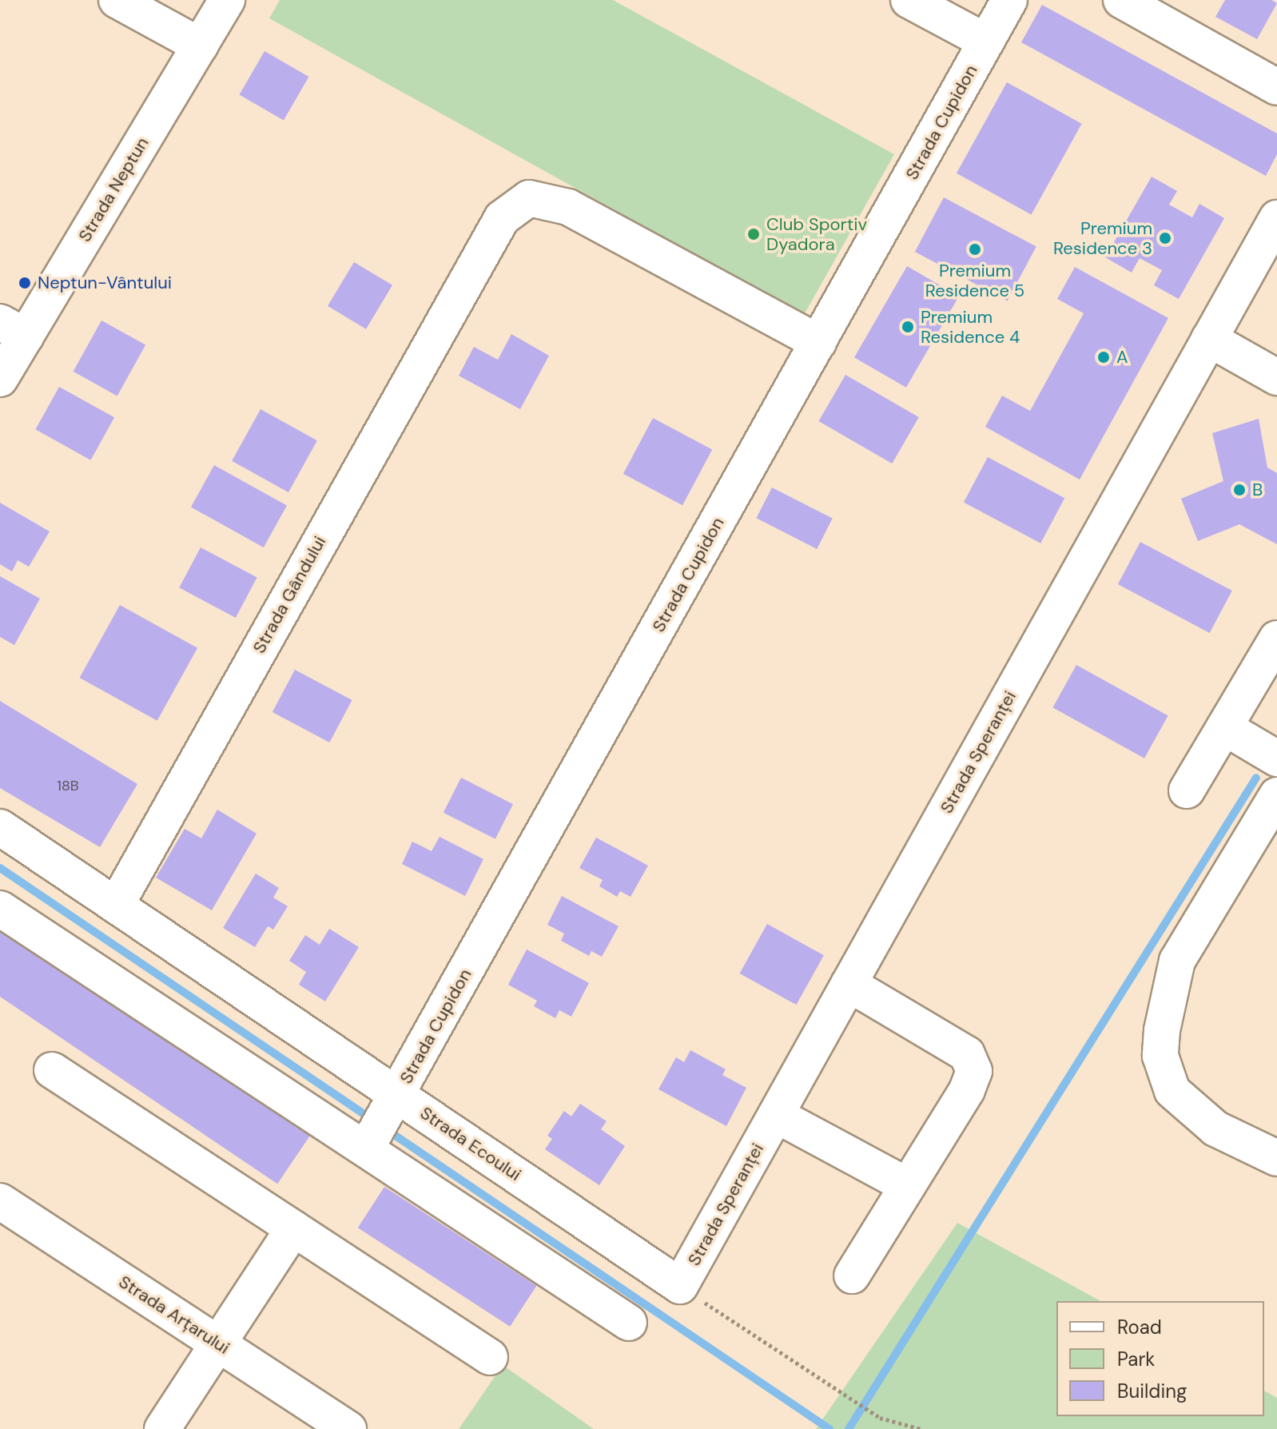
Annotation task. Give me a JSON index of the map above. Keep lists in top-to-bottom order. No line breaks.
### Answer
{"streets":{"street":["Strada Cupidon","Strada Neptun","Strada Gândului","Strada Speranței","Strada Ecoului","Strada Arțarului"]},"crossings":[["Strada Cupidon","Strada Gândului"],["Strada Cupidon","Strada Ecoului"],["Strada Gândului","Strada Ecoului"],["Strada Speranței","Strada Ecoului"]],"places":["Club Sportiv Dyadora","Premium Residence 3","Premium Residence 5","Neptun-Vântului","Premium Residence 4","A","B"],"house_numbers":["18B"],"legend":["Road","Park","Building"]}
